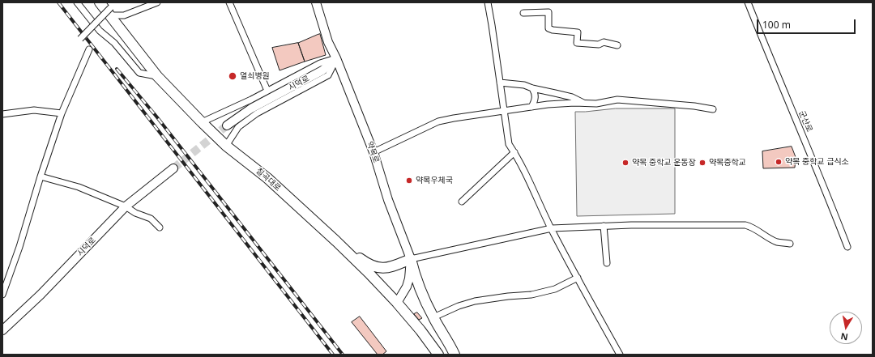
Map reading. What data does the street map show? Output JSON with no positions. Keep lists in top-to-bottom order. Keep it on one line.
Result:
{"streets":{"main road":["칠곡대로"],"street":["시덕로","군산로","약목로"]},"crossings":[["시덕로","약목로"],["약목로","칠곡대로"]],"places":["열쇠병원","약목 중학교 급식소","약목 중학교 운동장","약목중학교","약목우체국"],"scale_bar":"100 m","north":"bottom"}
